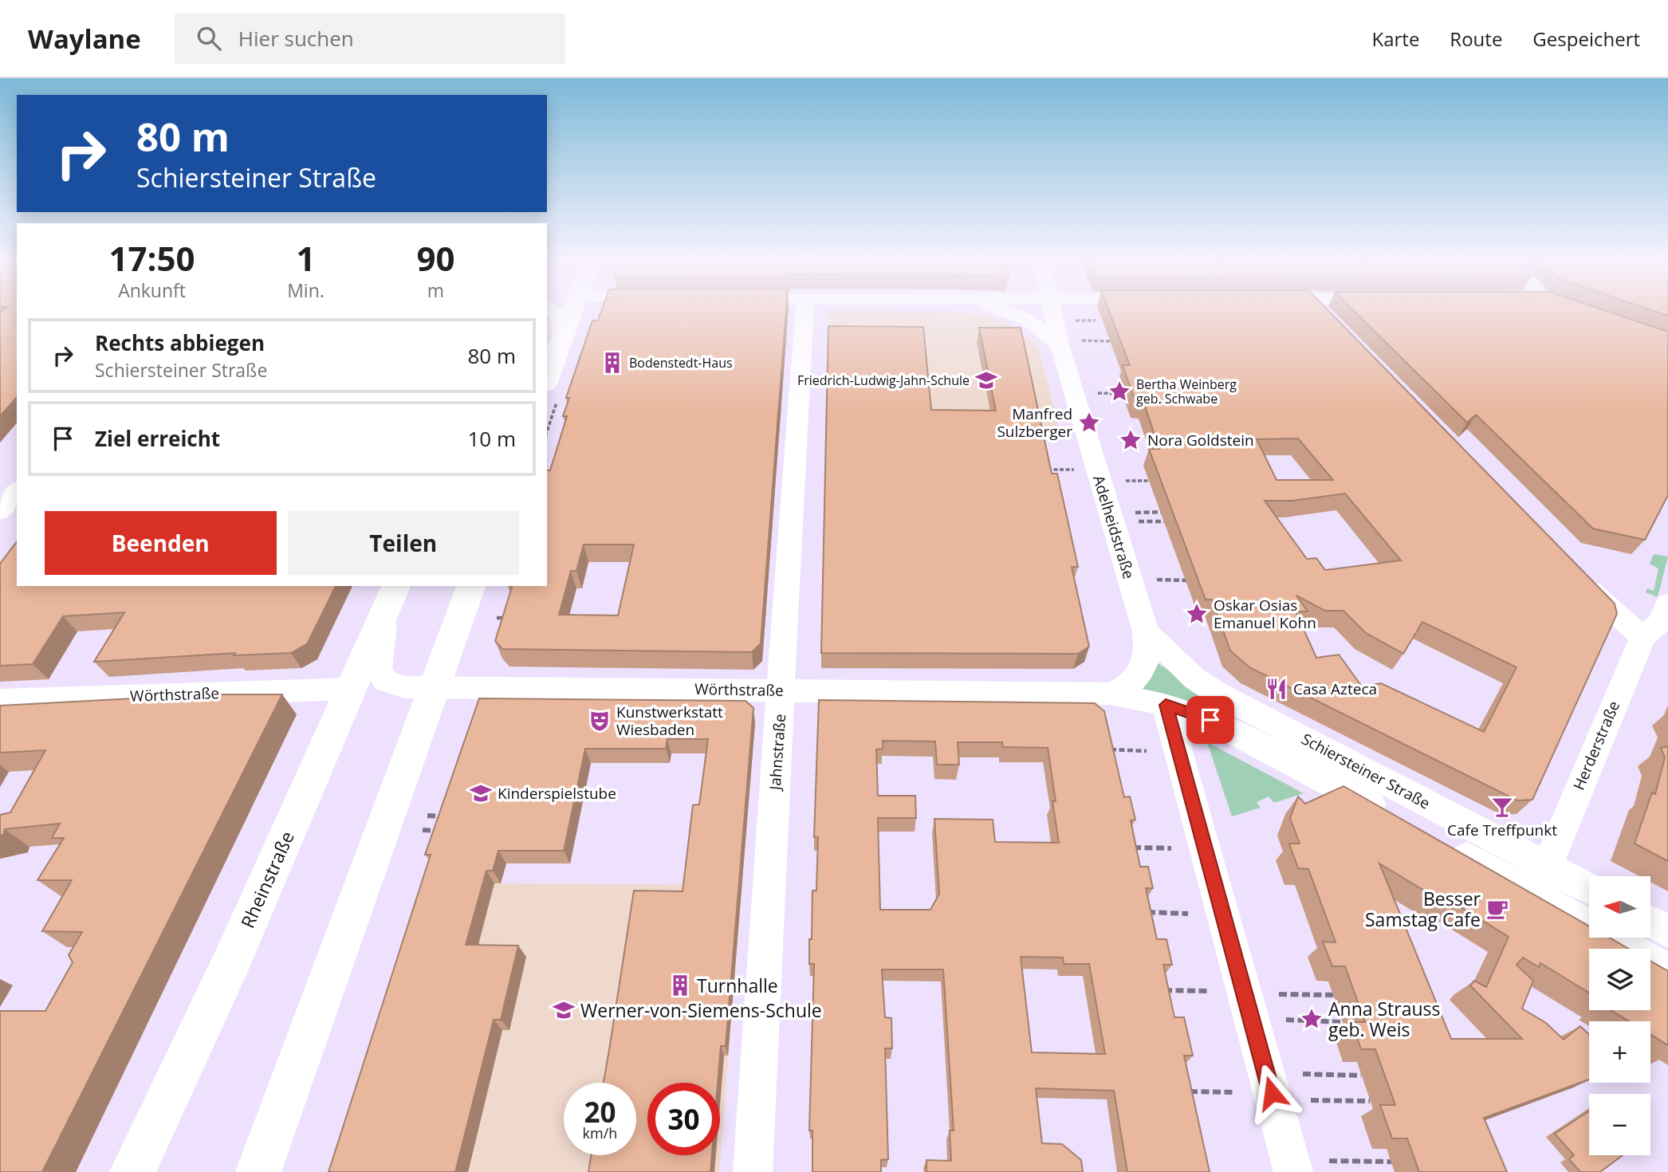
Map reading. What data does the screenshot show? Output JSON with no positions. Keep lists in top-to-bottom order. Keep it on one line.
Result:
{"streets":{"main road":["Rheinstraße"],"street":["Adelheidstraße","Wörthstraße","Herderstraße","Jahnstraße","Schiersteiner Straße"]},"crossings":[["Adelheidstraße","Wörthstraße"],["Adelheidstraße","Schiersteiner Straße"],["Wörthstraße","Jahnstraße"],["Wörthstraße","Schiersteiner Straße"],["Wörthstraße","Rheinstraße"],["Herderstraße","Schiersteiner Straße"]],"places":{"building":["Bodenstedt-Haus","Turnhalle"],"school or university":["Friedrich-Ludwig-Jahn-Schule","Kinderspielstube","Werner-von-Siemens-Schule"],"place":["Bertha Weinberg geb. Schwabe","Manfred Sulzberger","Nora Goldstein","Oskar Osias Emanuel Kohn","Anna Strauss geb. Weis"],"restaurant":["Casa Azteca"],"theatre":["Kunstwerkstatt Wiesbaden"],"bar":["Cafe Treffpunkt"],"cafe":["Besser Samstag Cafe"]},"north":"left","page":{"header":"Waylane","search":"Hier suchen","nav":["Karte","Route","Gespeichert"],"turn":["80 m","Schiersteiner Straße"],"eta":["17:50","Ankunft","1","Min.","90","m"],"list":[{"name":"Rechts abbiegen","note":"Schiersteiner Straße","value":"80 m"},{"name":"Ziel erreicht","value":"10 m"}],"buttons":["Beenden","Teilen"],"map_buttons":["+","−"],"speed":"20 km/h","limit":"30"}}
